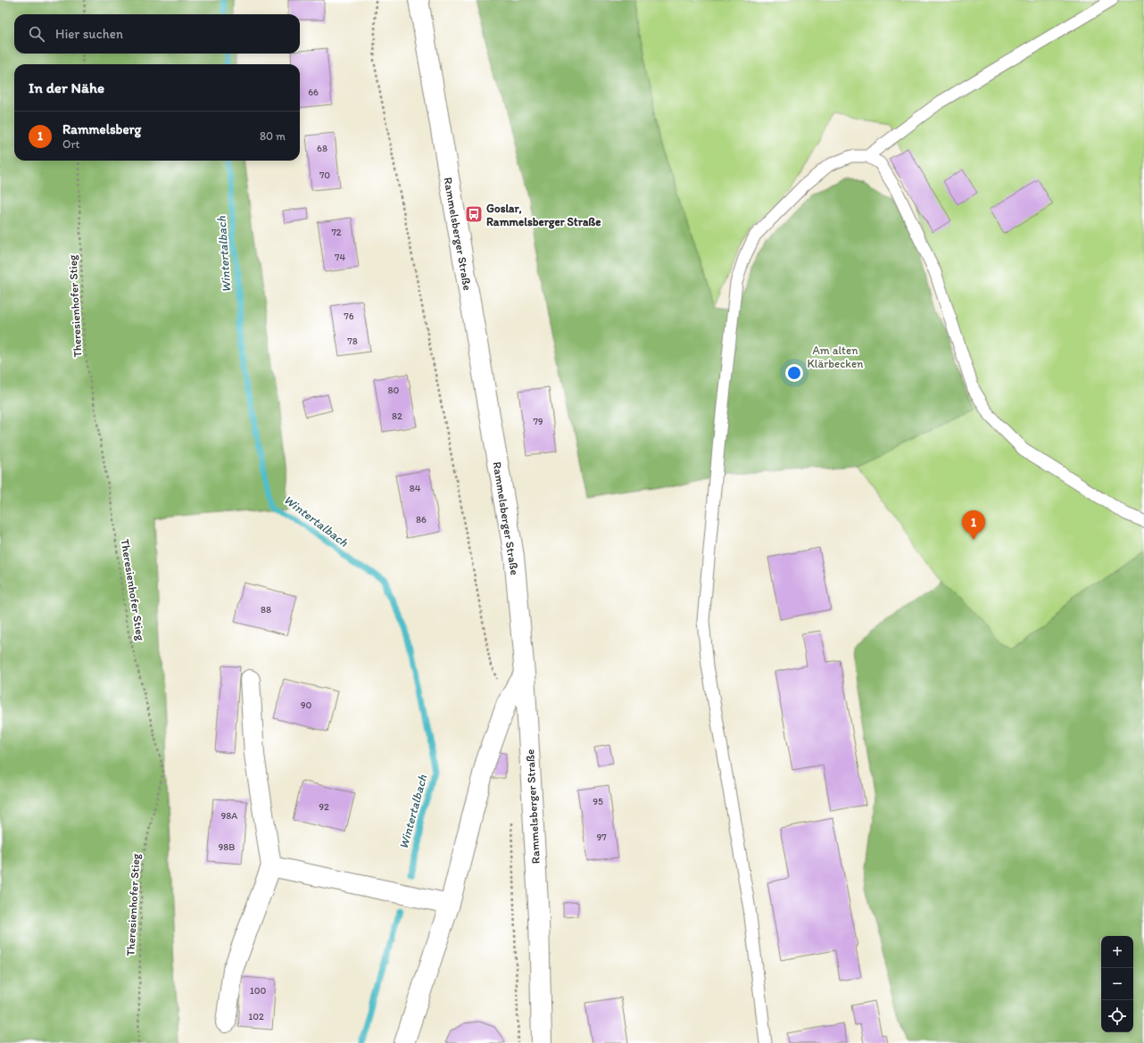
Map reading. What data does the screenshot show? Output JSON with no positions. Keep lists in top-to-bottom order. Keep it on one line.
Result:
{"streets":{"street":["Rammelsberger Straße"],"path":["Theresienhofer Stieg"]},"water":["Wintertalbach"],"parks":["Am alten Klärbecken"],"places":{"bus stop":["Goslar, Rammelsberger Straße"]},"house_numbers":["66","68","70","72","74","76","78","80","82","79","84","86","88","90","95","92","98A","97","98B","100","102"],"page":{"search":"Hier suchen","heading":"In der Nähe","list":[{"mark":"1","name":"Rammelsberg","note":"Ort","value":"80 m"}],"pins":"1","map_buttons":["+","−"]}}
